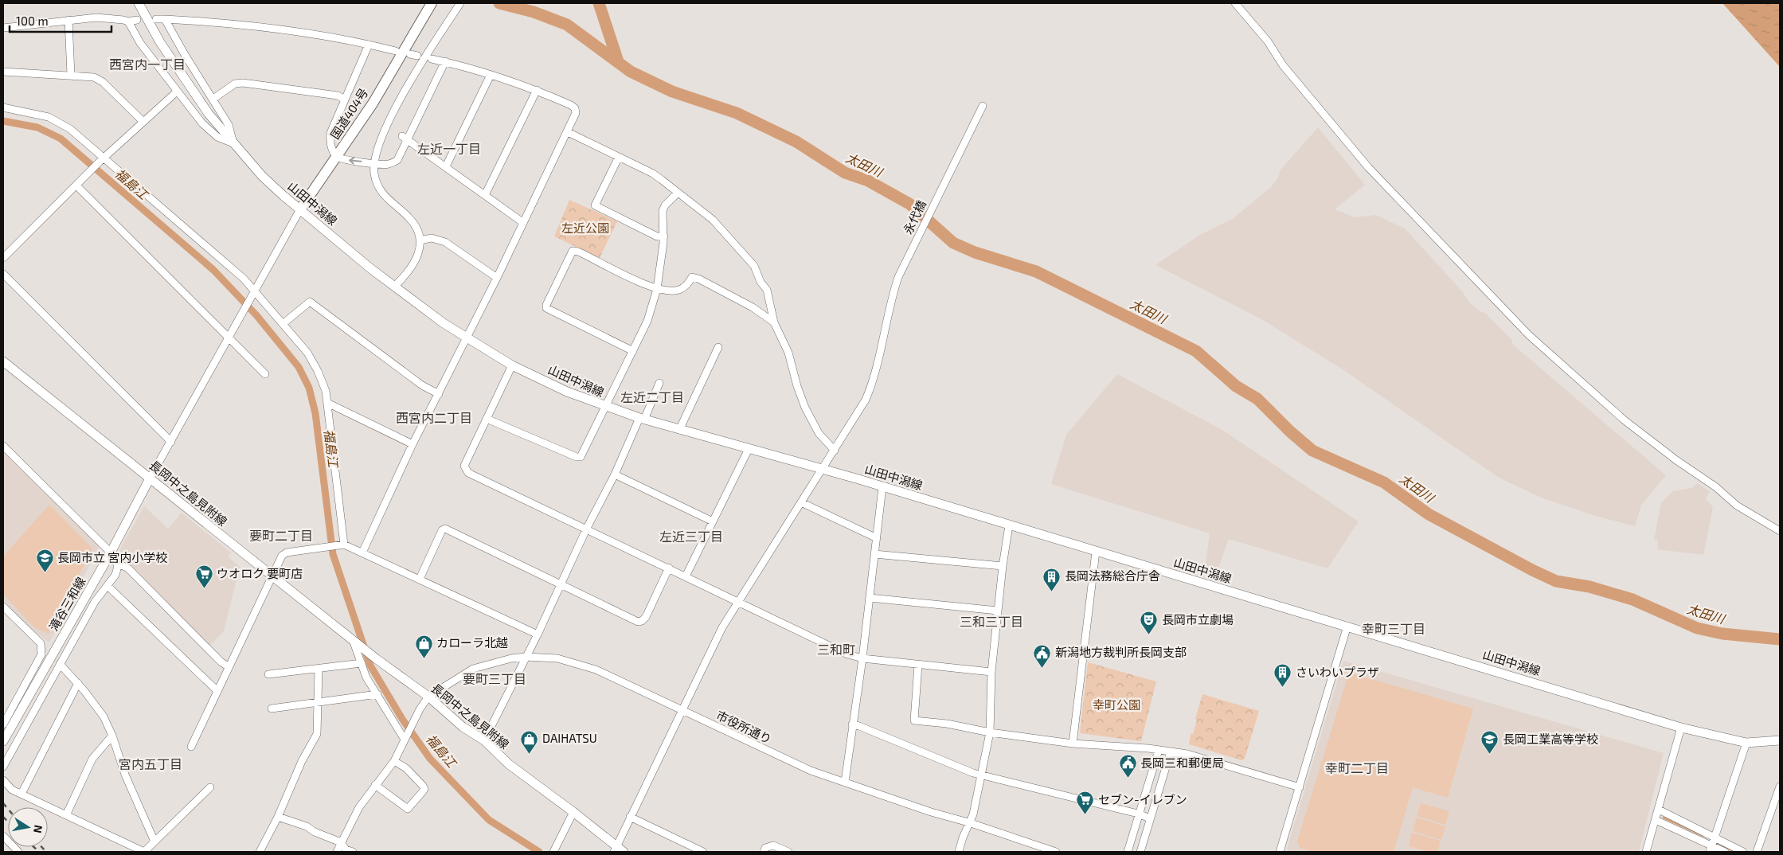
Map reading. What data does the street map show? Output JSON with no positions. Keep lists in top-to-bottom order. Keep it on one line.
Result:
{"streets":{"highway":["国道404号"],"main road":["山田中潟線","長岡中之島見附線","滝谷三和線"],"street":["永代橋","市役所通り"]},"crossings":[["国道404号","山田中潟線"],["山田中潟線","永代橋"],["永代橋","長岡中之島見附線"],["永代橋","市役所通り"],["長岡中之島見附線","滝谷三和線"],["長岡中之島見附線","市役所通り"]],"districts":["西宮内一丁目","左近一丁目","左近二丁目","西宮内二丁目","要町二丁目","左近三丁目","三和三丁目","幸町三丁目","三和町","要町三丁目","宮内五丁目","幸町二丁目"],"water":["太田川","福島江"],"parks":["左近公園","幸町公園"],"places":{"school or university":["長岡市立 宮内小学校","長岡工業高等学校"],"supermarket":["ウオロク 要町店","セブン-イレブン"],"building":["長岡法務総合庁舎","さいわいプラザ"],"theatre":["長岡市立劇場"],"shop":["カローラ北越","DAIHATSU"],"public building":["新潟地方裁判所長岡支部","長岡三和郵便局"]},"scale_bar":"100 m","north":"right"}
